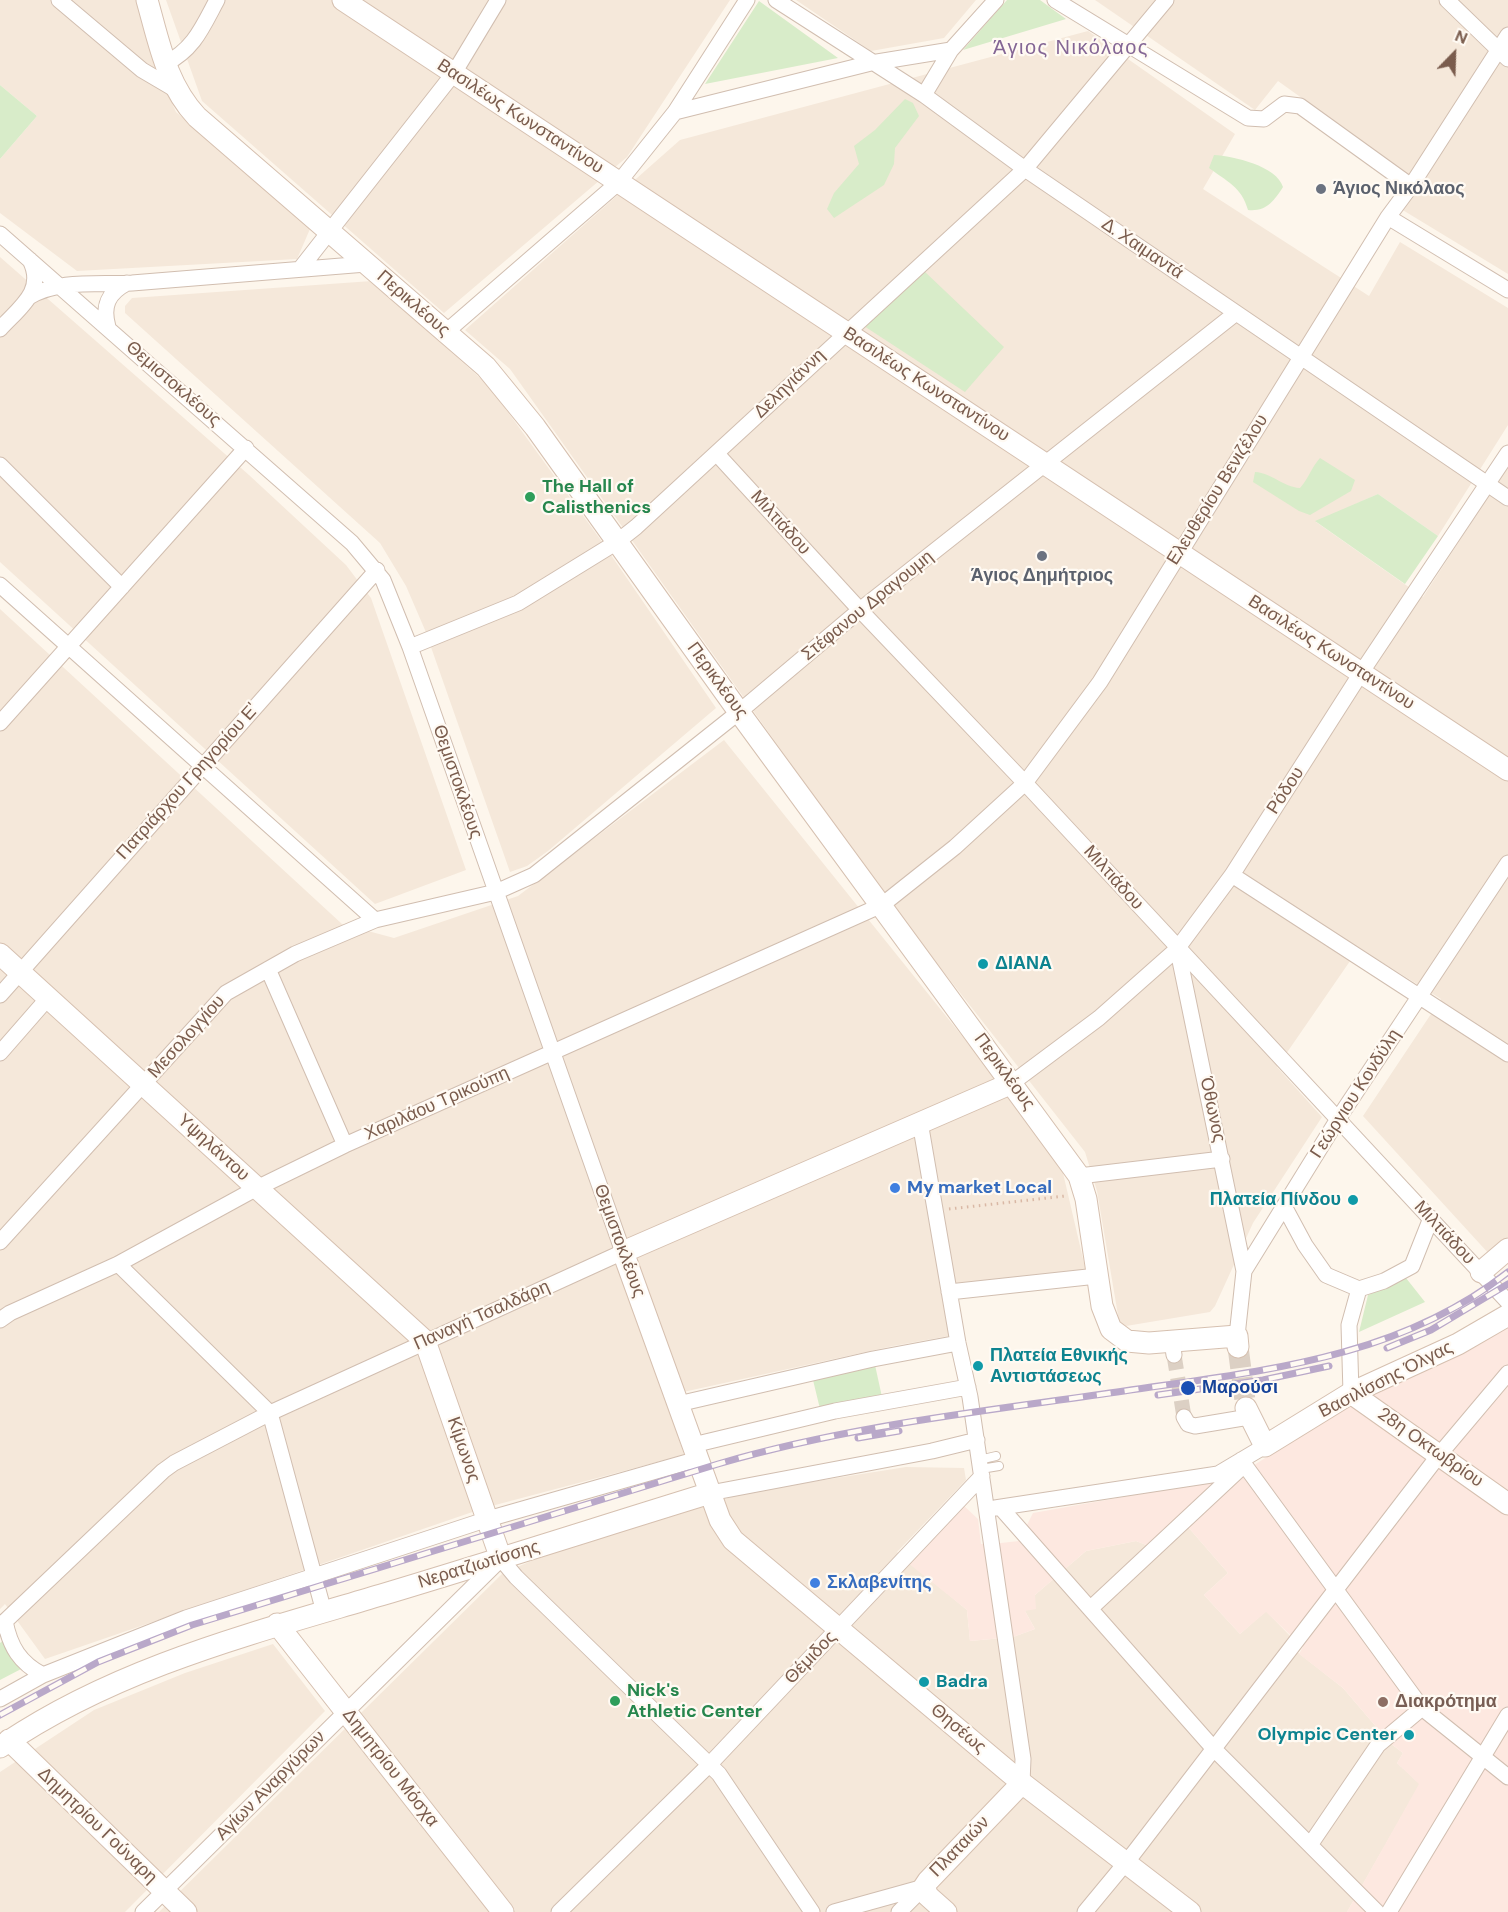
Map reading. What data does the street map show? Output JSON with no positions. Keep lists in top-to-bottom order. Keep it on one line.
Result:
{"streets":{"street":["Βασιλέως Κωνσταντίνου","Δ. Χαιμαντά","Περικλέους","Θεμιστοκλέους","Δεληγιάννη","Ελευθερίου Βενιζέλου","Μιλτιάδου","Στέφανου Δραγουμη","Πατριάρχου Γρηγορίου Ε'","Ρόδου","Μεσολογγίου","Γεώργιου Κονδύλη","Χαριλάου Τρικούπη","Όθωνος","Υψηλάντου","Παναγή Τσαλδάρη","Βασιλίσσης Όλγας","28η Οκτωβρίου","Κίμωνος","Νερατζιωτίσσης","Θέμιδος","Θησέως","Δημητρίου Μόσχα","Αγίων Αναργύρων","Δημητρίου Γούναρη","Πλαταιών"]},"crossings":[["Βασιλέως Κωνσταντίνου","Δεληγιάννη"],["Βασιλέως Κωνσταντίνου","Ελευθερίου Βενιζέλου"],["Βασιλέως Κωνσταντίνου","Στέφανου Δραγουμη"],["Βασιλέως Κωνσταντίνου","Ρόδου"],["Δ. Χαιμαντά","Δεληγιάννη"],["Δ. Χαιμαντά","Ελευθερίου Βενιζέλου"],["Δ. Χαιμαντά","Στέφανου Δραγουμη"],["Δ. Χαιμαντά","Ρόδου"],["Περικλέους","Δεληγιάννη"],["Περικλέους","Ελευθερίου Βενιζέλου"],["Περικλέους","Στέφανου Δραγουμη"],["Περικλέους","Ρόδου"],["Περικλέους","Γεώργιου Κονδύλη"],["Περικλέους","Χαριλάου Τρικούπη"],["Περικλέους","Παναγή Τσαλδάρη"],["Θεμιστοκλέους","Δεληγιάννη"],["Θεμιστοκλέους","Στέφανου Δραγουμη"],["Θεμιστοκλέους","Πατριάρχου Γρηγορίου Ε'"],["Θεμιστοκλέους","Μεσολογγίου"],["Θεμιστοκλέους","Χαριλάου Τρικούπη"],["Θεμιστοκλέους","Παναγή Τσαλδάρη"],["Θεμιστοκλέους","Θησέως"],["Δεληγιάννη","Μιλτιάδου"],["Ελευθερίου Βενιζέλου","Μιλτιάδου"],["Ελευθερίου Βενιζέλου","Χαριλάου Τρικούπη"],["Μιλτιάδου","Στέφανου Δραγουμη"],["Μιλτιάδου","Ρόδου"],["Μιλτιάδου","Γεώργιου Κονδύλη"],["Μιλτιάδου","Όθωνος"],["Στέφανου Δραγουμη","Μεσολογγίου"],["Πατριάρχου Γρηγορίου Ε'","Υψηλάντου"],["Ρόδου","Όθωνος"],["Ρόδου","Παναγή Τσαλδάρη"],["Μεσολογγίου","Υψηλάντου"],["Γεώργιου Κονδύλη","Όθωνος"],["Χαριλάου Τρικούπη","Υψηλάντου"],["Υψηλάντου","Παναγή Τσαλδάρη"],["Υψηλάντου","Κίμωνος"],["Παναγή Τσαλδάρη","Κίμωνος"],["Βασιλίσσης Όλγας","28η Οκτωβρίου"],["Κίμωνος","Νερατζιωτίσσης"],["Κίμωνος","Αγίων Αναργύρων"],["Νερατζιωτίσσης","Θησέως"],["Νερατζιωτίσσης","Δημητρίου Μόσχα"],["Νερατζιωτίσσης","Αγίων Αναργύρων"],["Νερατζιωτίσσης","Δημητρίου Γούναρη"],["Θέμιδος","Θησέως"],["Θησέως","Πλαταιών"],["Δημητρίου Μόσχα","Αγίων Αναργύρων"],["Αγίων Αναργύρων","Δημητρίου Γούναρη"]],"districts":["Άγιος Νικόλαος"],"places":["Άγιος Νικόλαος","The Hall of Calisthenics","Άγιος Δημήτριος","ΔΙΑΝΑ","My market Local","Πλατεία Πίνδου","Πλατεία Εθνικής Αντιστάσεως","Μαρούσι","Σκλαβενίτης","Badra","Nick's Athletic Center","Διακρότημα","Olympic Center"],"north":"top right"}
